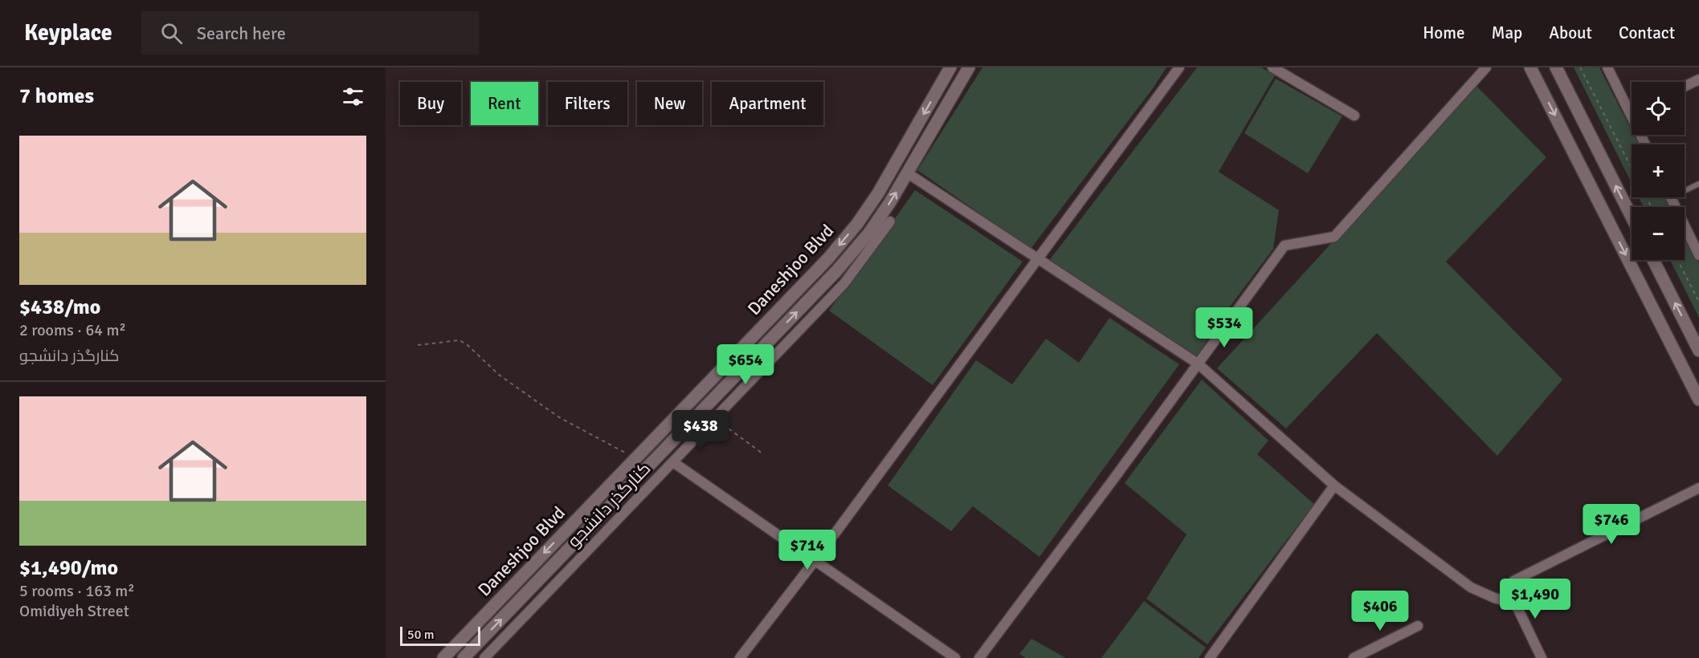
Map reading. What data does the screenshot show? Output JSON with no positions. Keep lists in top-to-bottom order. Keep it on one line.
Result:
{"streets":{"main road":["Daneshjoo Blvd"],"street":["کنارگذر دانشجو"]},"scale_bar":"50 m","page":{"header":"Keyplace","search":"Search here","nav":["Home","Map","About","Contact"],"heading":"7 homes","map_buttons":["+","−"],"chip":["Buy","Rent","Filters","New","Apartment"],"list":[{"name":"$438/mo","note":"2 rooms · 64 m² · کنارگذر دانشجو"},{"name":"$1,490/mo","note":"5 rooms · 163 m² · Omidiyeh Street"}],"price":["$534","$654","$438","$746","$714","$1,490","$406"],"scale":"50 m"}}
